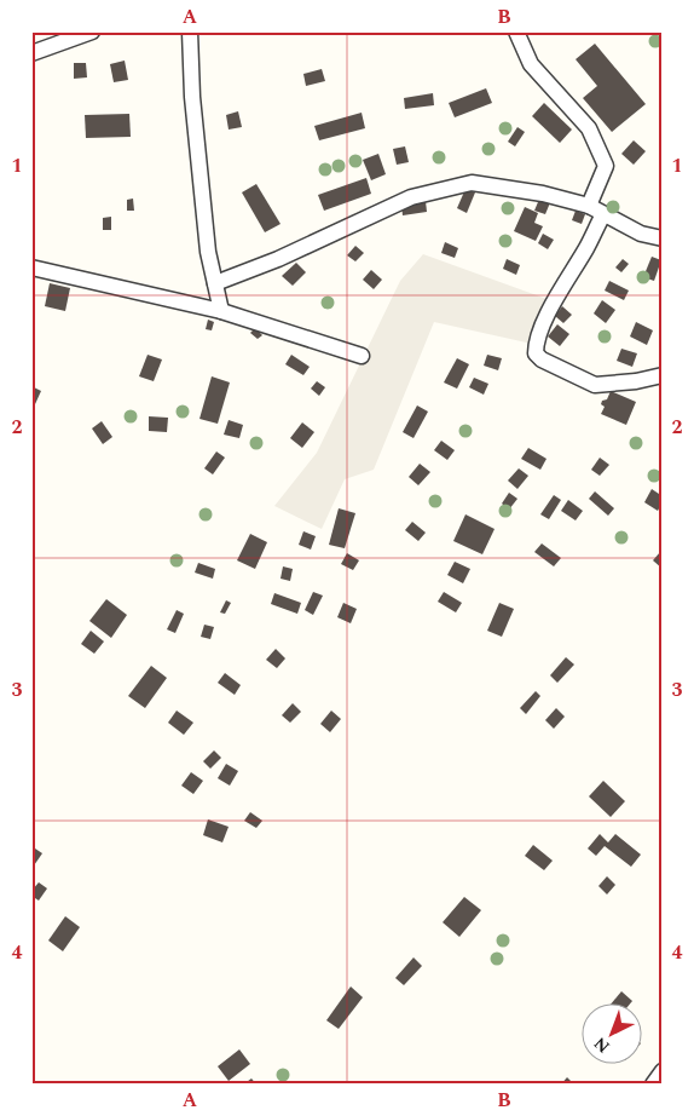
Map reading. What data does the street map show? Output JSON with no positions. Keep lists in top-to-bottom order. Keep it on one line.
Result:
{"north":"bottom left","grid":{"columns":["A","B"],"rows":["1","2","3","4"]}}
